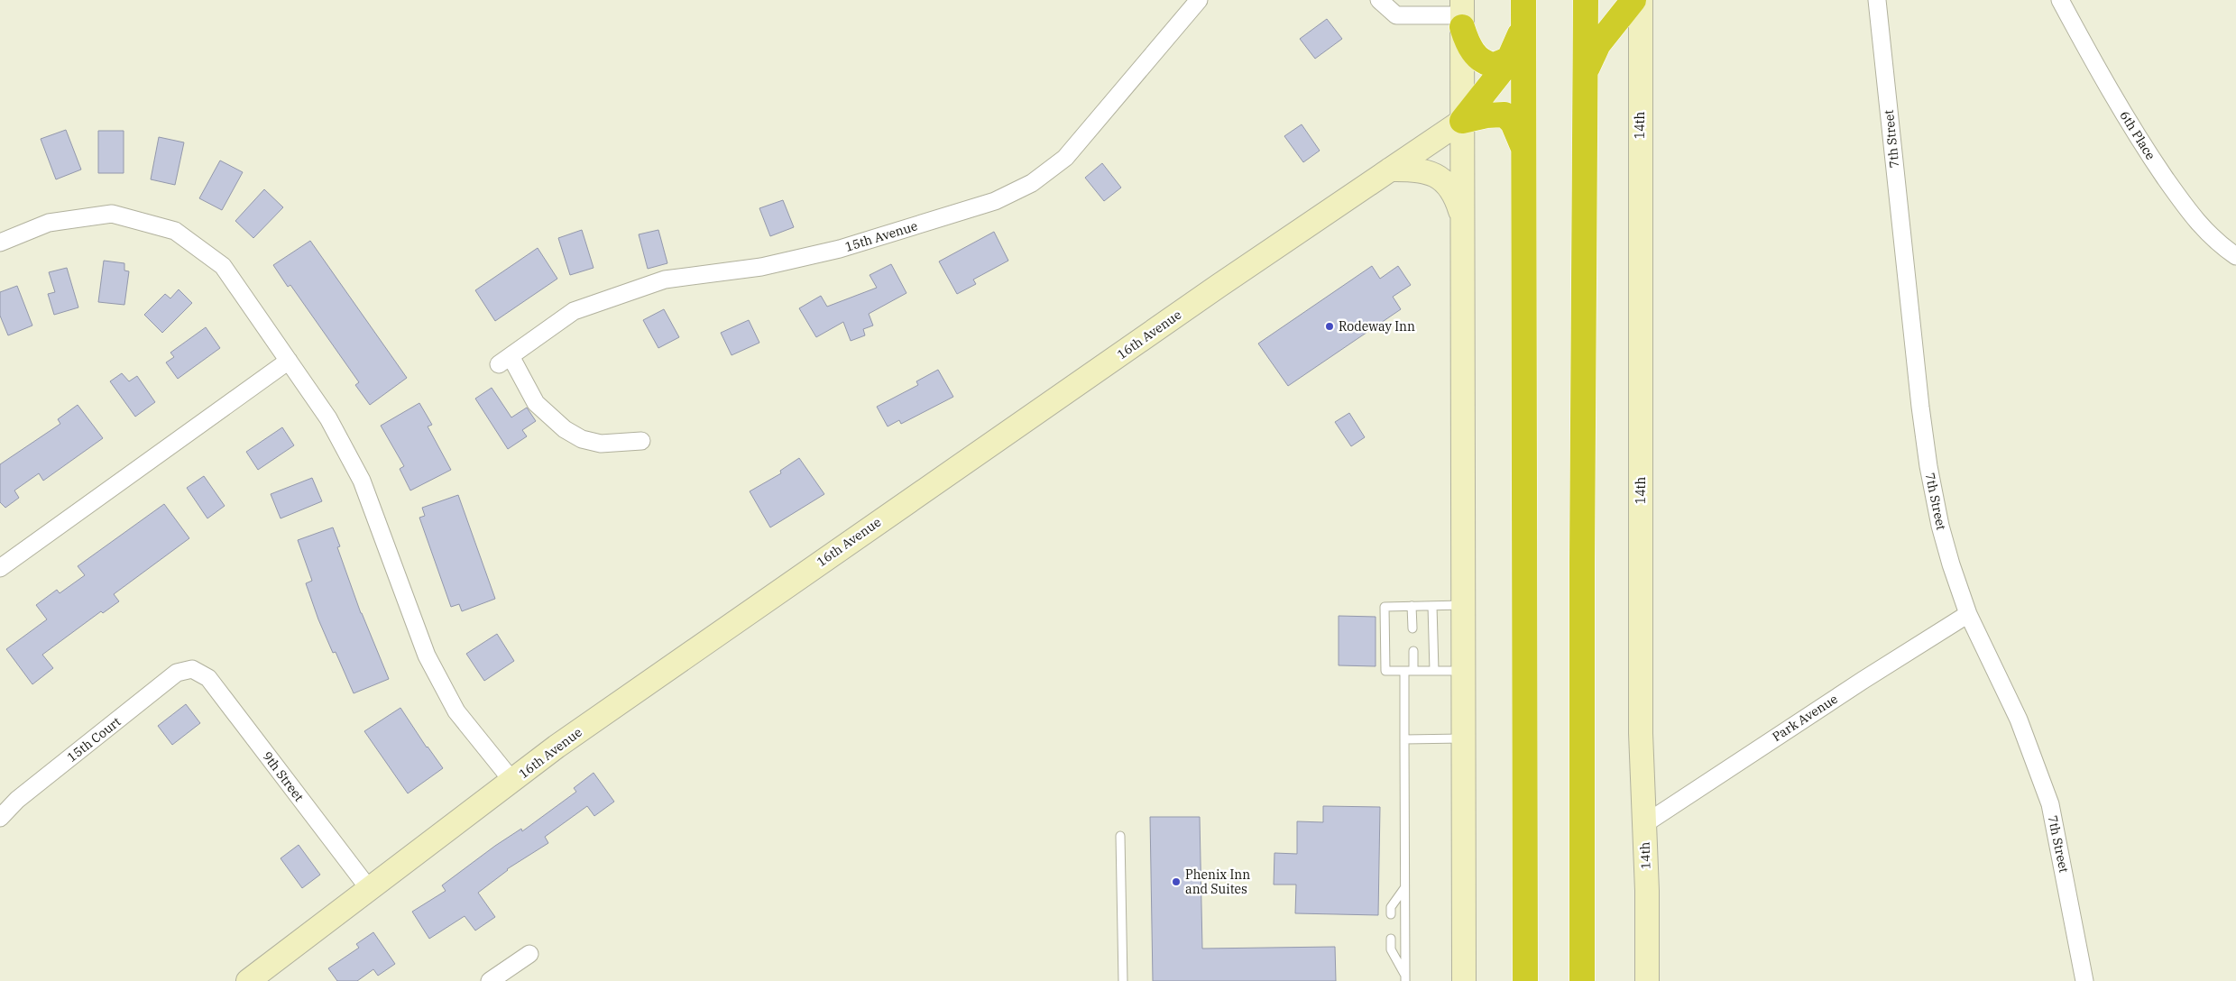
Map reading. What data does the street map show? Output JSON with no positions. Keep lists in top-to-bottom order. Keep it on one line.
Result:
{"streets":{"street":["14th","6th Place","7th Street","15th Avenue","16th Avenue","Park Avenue","15th Court","9th Street"]},"crossings":[["14th","Park Avenue"],["7th Street","Park Avenue"],["16th Avenue","9th Street"],["15th Court","9th Street"]],"places":["Rodeway Inn","Phenix Inn and Suites"]}
